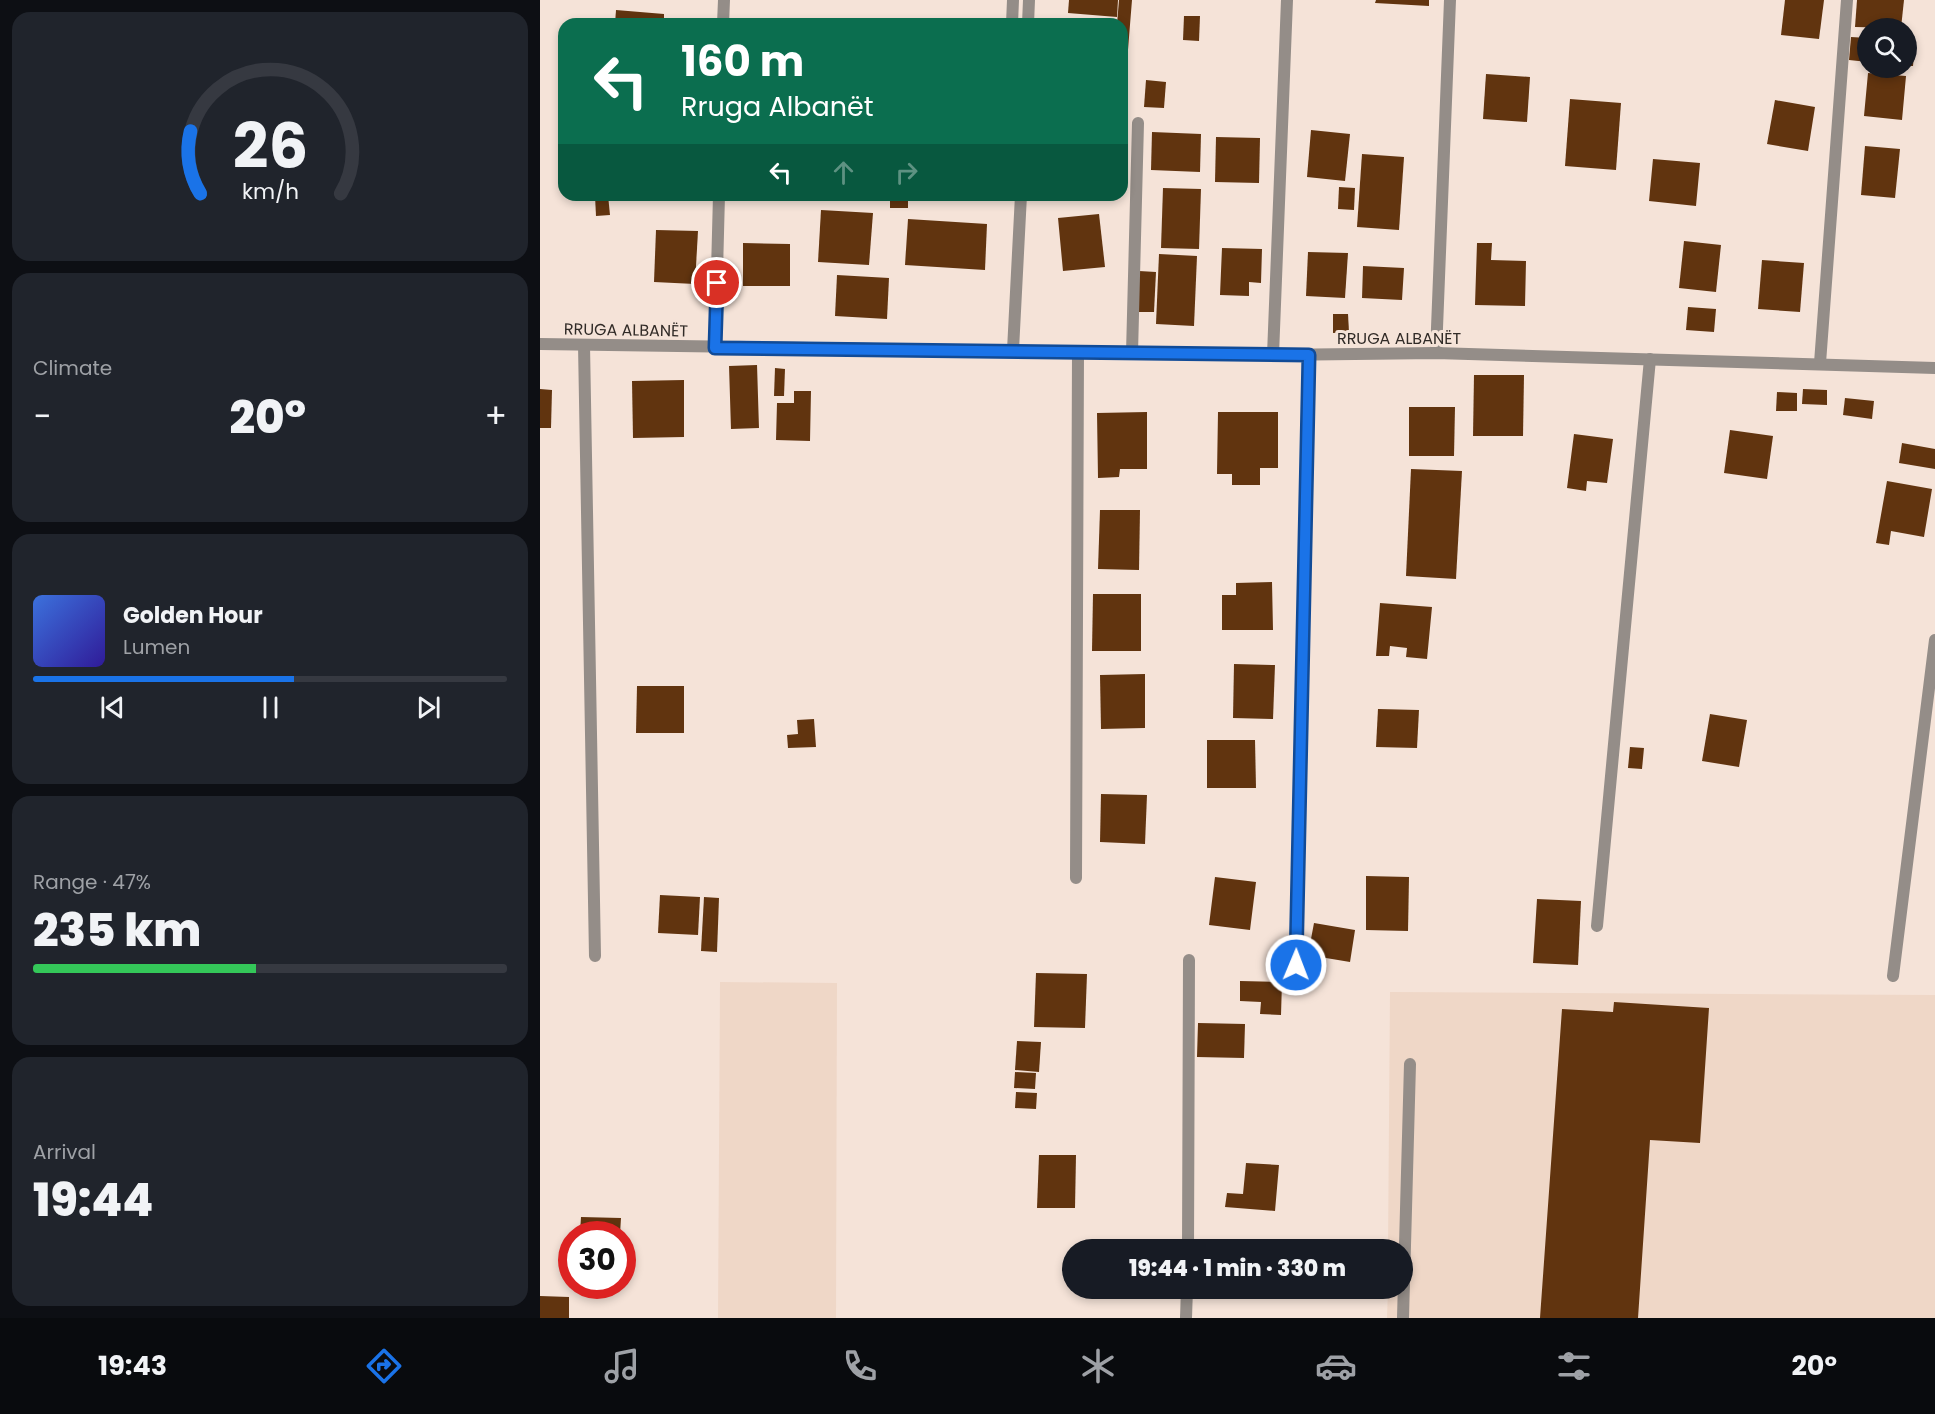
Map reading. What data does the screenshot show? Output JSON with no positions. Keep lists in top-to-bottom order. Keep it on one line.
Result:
{"streets":{"street":["RRUGA ALBANËT"]},"page":{"turn":["160 m","Rruga Albanët"],"tile":["Climate",["Range · 47%","235 km"],["Arrival","19:44"]],"heat":["−","20°","+"],"song":["Golden Hour","Lumen"],"limit":"30","trip":"19:44 · 1 min · 330 m","tabs":["19:43","20°"],"gauge":["26","km/h"]}}
